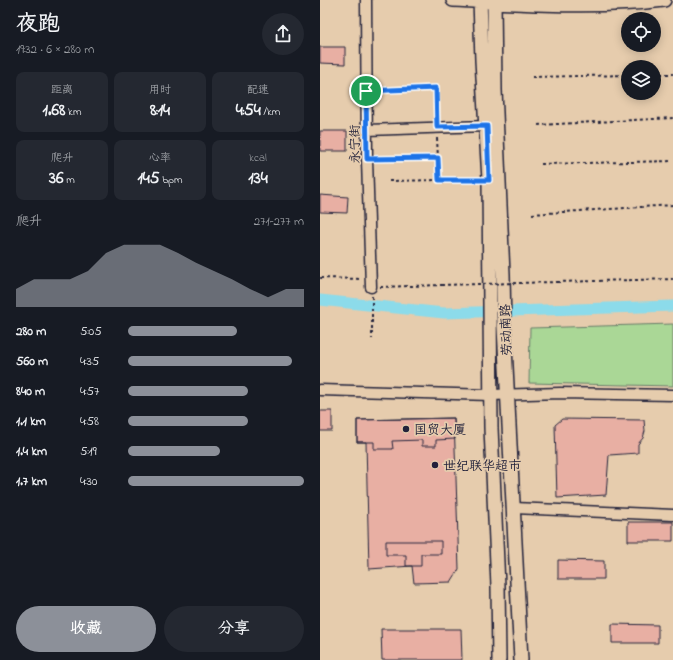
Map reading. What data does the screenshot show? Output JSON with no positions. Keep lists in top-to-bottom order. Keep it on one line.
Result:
{"streets":{"main road":["劳动南路"],"street":["永宁街"]},"places":["国贸大厦","世纪联华超市"],"page":{"heading":["夜跑","19:32 · 6 × 280 m"],"stats":[["距离","1.68 km"],["用时","8:14"],["配速","4:54 /km"],["爬升","36 m"],["心率","145 bpm"],["kcal","134"]],"chart":["爬升","271–277 m"],"list":[{"name":"280 m","note":"5:05"},{"name":"560 m","note":"4:35"},{"name":"840 m","note":"4:57"},{"name":"1.1 km","note":"4:58"},{"name":"1.4 km","note":"5:19"},{"name":"1.7 km","note":"4:30"}],"buttons":["收藏","分享"]}}
